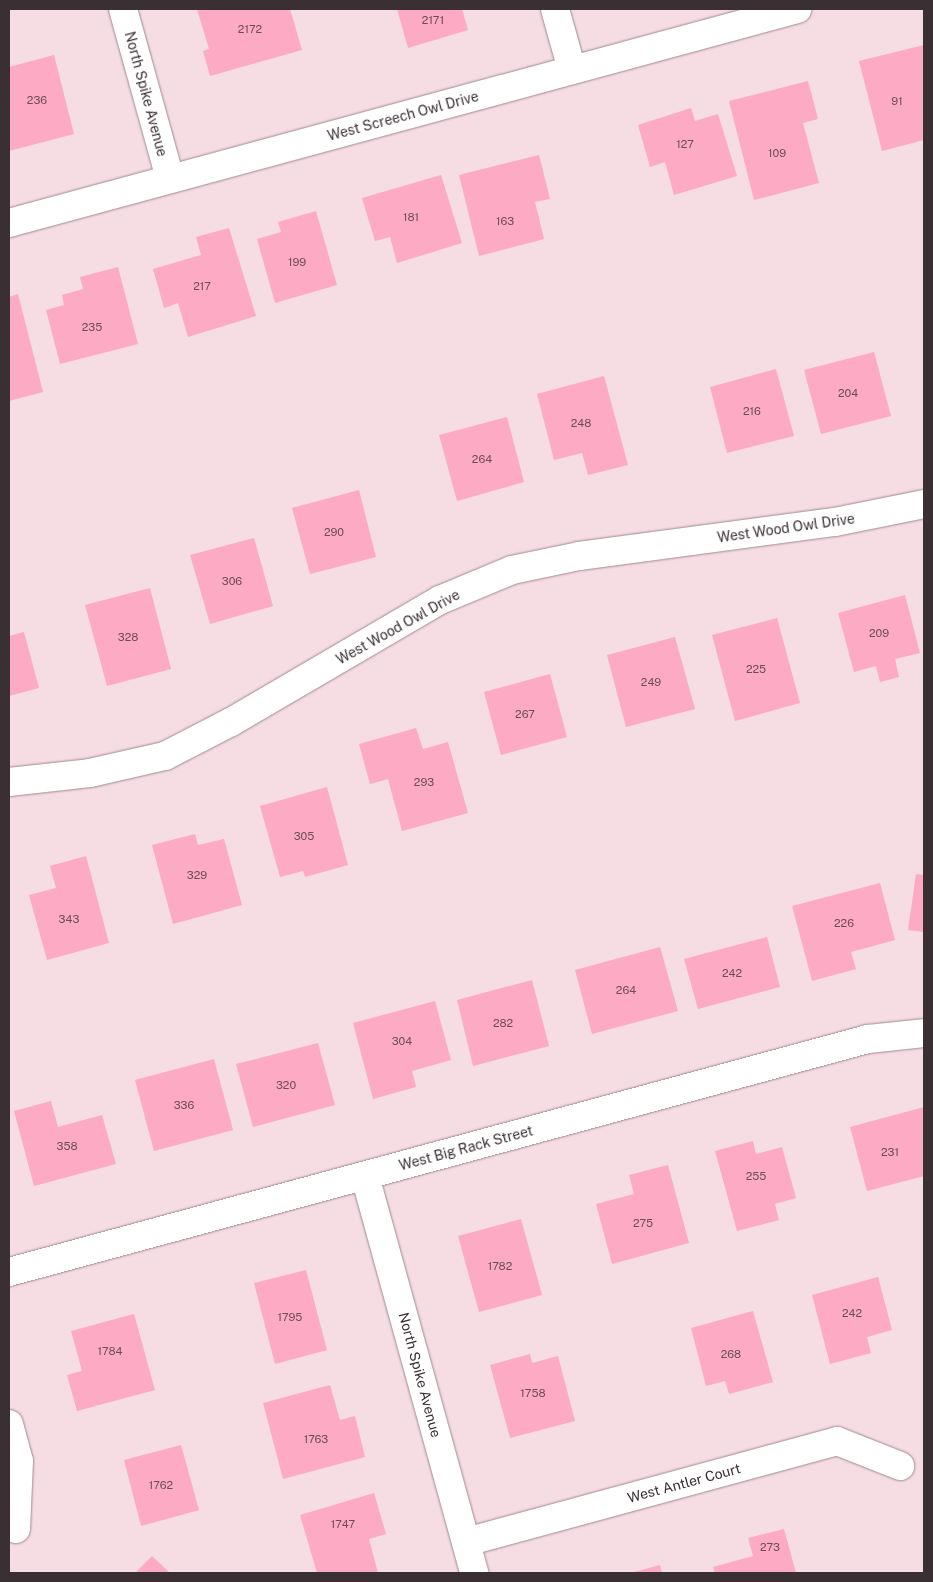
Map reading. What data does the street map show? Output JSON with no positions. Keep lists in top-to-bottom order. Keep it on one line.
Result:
{"streets":{"street":["North Spike Avenue","West Screech Owl Drive","West Wood Owl Drive","West Big Rack Street","West Antler Court"]},"crossings":[["North Spike Avenue","West Screech Owl Drive"],["North Spike Avenue","West Big Rack Street"],["North Spike Avenue","West Antler Court"]],"house_numbers":["2171","2172","236","91","127","109","181","163","199","217","235","204","216","248","264","290","306","209","328","225","249","267","293","305","329","343","226","242","264","282","304","320","336","358","231","255","275","1782","242","1795","1784","268","1758","1763","1762","1747","273"]}
